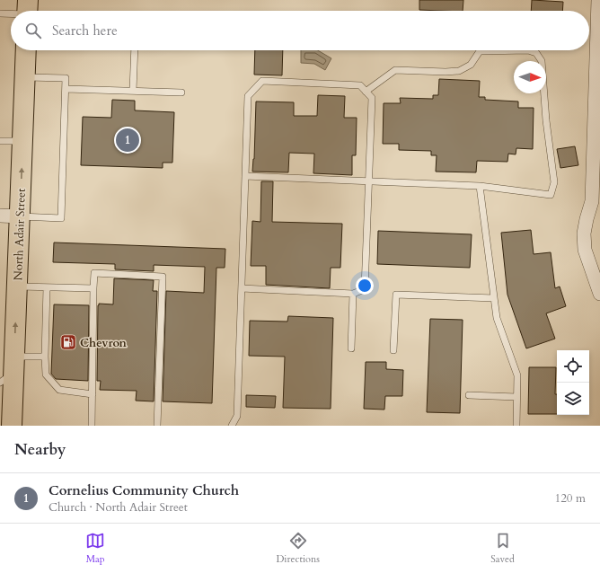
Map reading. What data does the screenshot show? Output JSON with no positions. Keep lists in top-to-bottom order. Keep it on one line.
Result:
{"streets":{"highway":["North Adair Street"]},"one_way":["North Adair Street"],"places":{"fuel station":["Chevron"]},"north":"right","page":{"search":"Search here","pins":"1","heading":"Nearby","list":[{"mark":"1","name":"Cornelius Community Church","note":"Church · North Adair Street","value":"120 m"}],"nav":["Map","Directions","Saved"]}}
